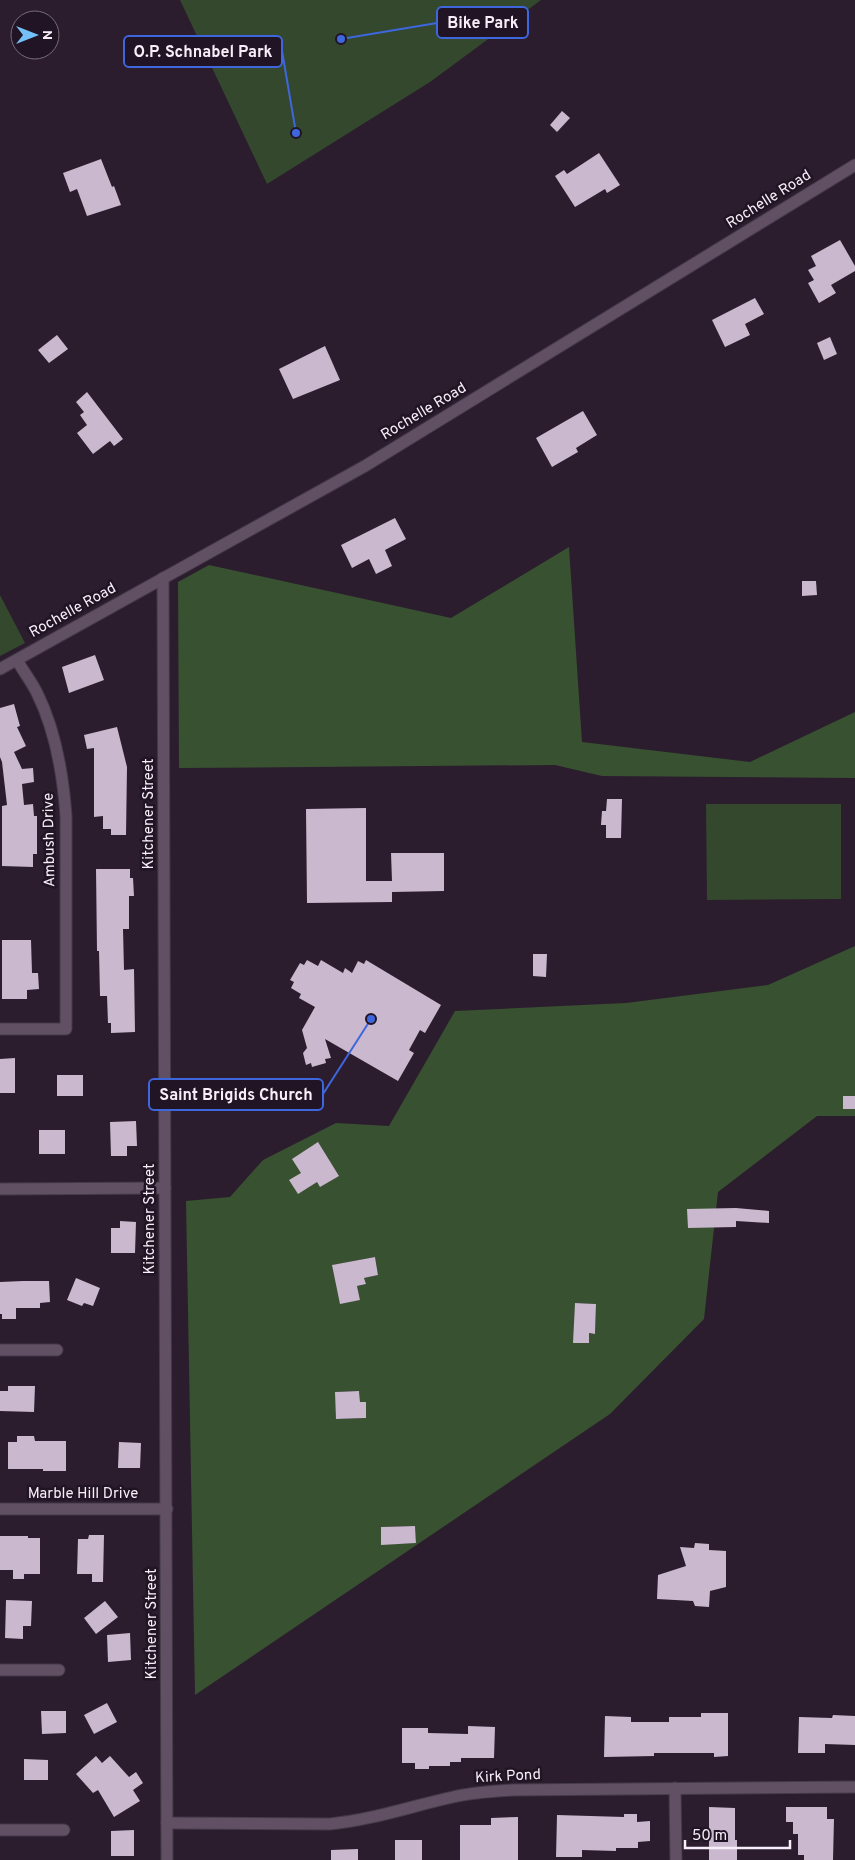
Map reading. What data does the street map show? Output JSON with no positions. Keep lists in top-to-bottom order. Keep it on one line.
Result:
{"streets":{"street":["Rochelle Road","Kitchener Street","Ambush Drive","Marble Hill Drive","Kirk Pond"]},"crossings":[["Rochelle Road","Kitchener Street"],["Rochelle Road","Ambush Drive"],["Kitchener Street","Marble Hill Drive"],["Kitchener Street","Kirk Pond"]],"places":["Bike Park","O.P. Schnabel Park","Saint Brigids Church"],"scale_bar":"50 m","north":"right"}
